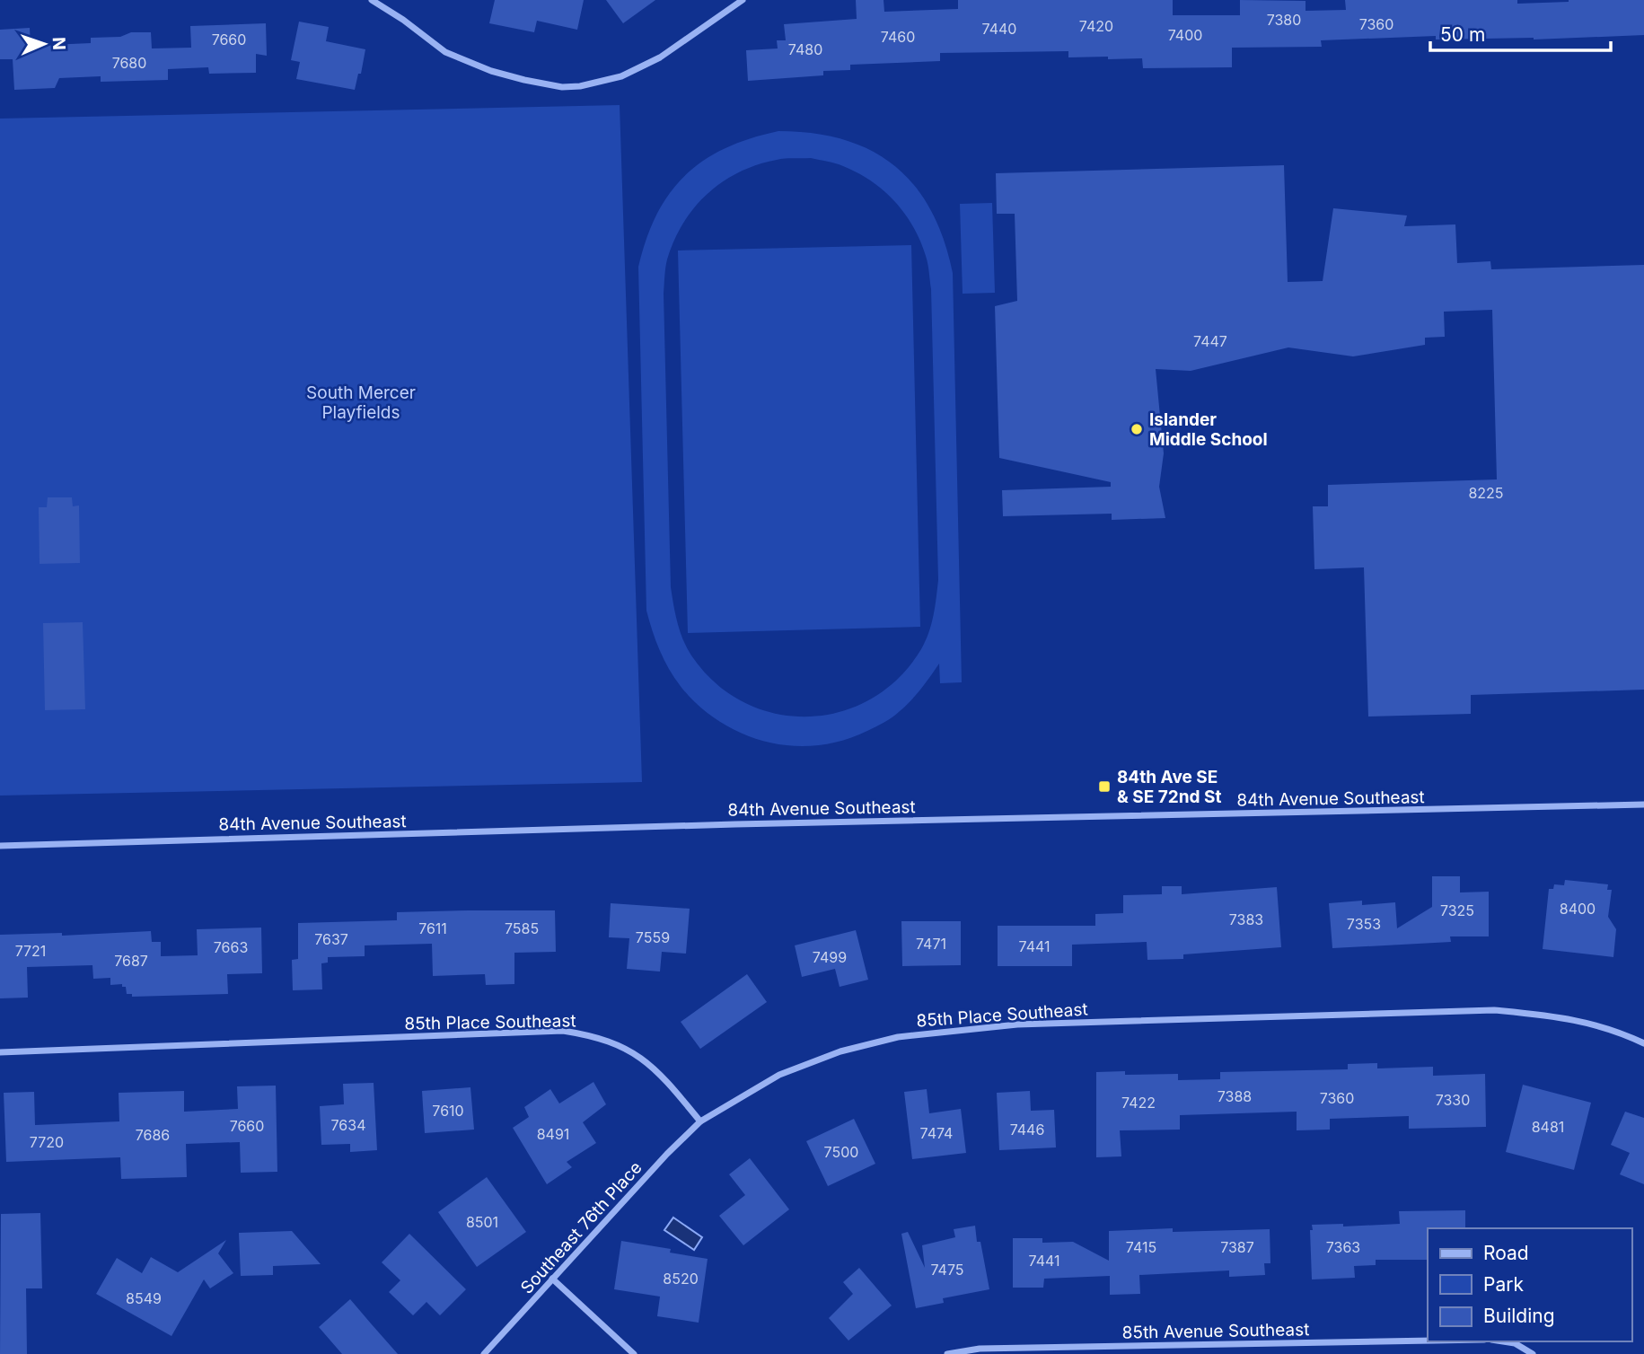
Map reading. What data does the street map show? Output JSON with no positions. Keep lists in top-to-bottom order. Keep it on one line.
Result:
{"streets":{"street":["84th Avenue Southeast","85th Place Southeast","Southeast 76th Place","85th Avenue Southeast"]},"crossings":[["85th Place Southeast","Southeast 76th Place"]],"parks":["South Mercer Playfields"],"places":{"other":["Islander Middle School"],"transit":["84th Ave SE & SE 72nd St"]},"house_numbers":["7380","7360","7420","7440","7400","7460","7660","7480","7680","7447","8225","8400","7325","7383","7353","7611","7585","7559","7637","7471","7441","7663","7721","7499","7687","7388","7360","7330","7422","7610","7634","7660","8481","7446","7474","8491","7686","7720","7500","8501","7415","7387","7363","7441","7475","8520","8549"],"legend":["Road","Park","Building"],"scale_bar":"50 m","north":"right"}
